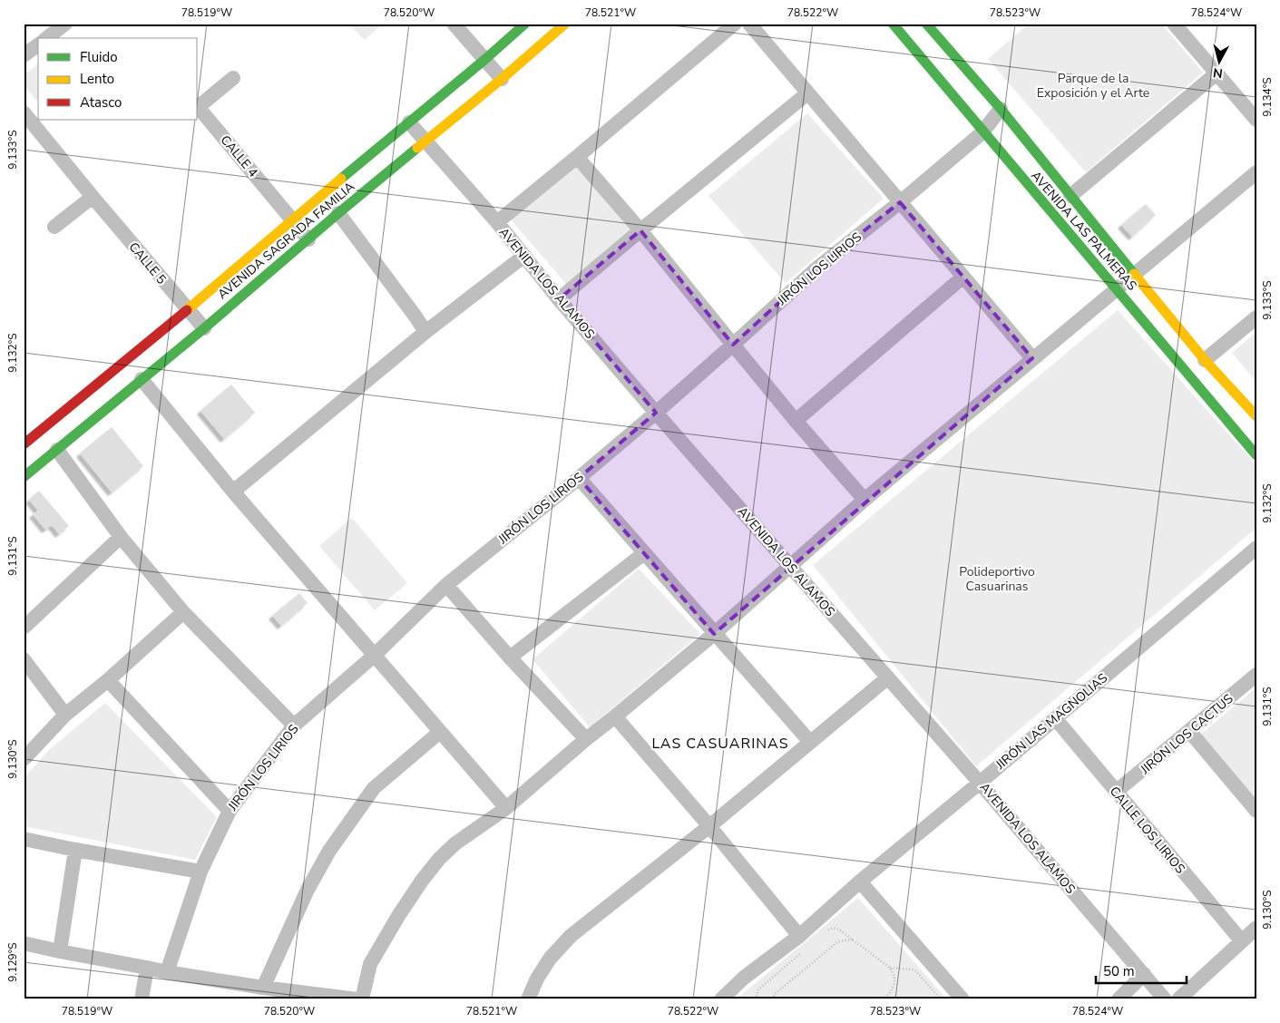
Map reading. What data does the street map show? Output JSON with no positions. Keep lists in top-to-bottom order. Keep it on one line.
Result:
{"streets":{"main road":["AVENIDA LAS PALMERAS","AVENIDA SAGRADA FAMILIA"],"street":["CALLE 4","CALLE 5","JIRÓN LOS LIRIOS","AVENIDA LOS ALAMOS","JIRÓN LAS MAGNOLIAS","JIRÓN LOS CACTUS","CALLE LOS LIRIOS"]},"crossings":[["CALLE 4","AVENIDA SAGRADA FAMILIA"],["AVENIDA LAS PALMERAS","JIRÓN LOS LIRIOS"],["AVENIDA SAGRADA FAMILIA","CALLE 5"],["AVENIDA SAGRADA FAMILIA","AVENIDA LOS ALAMOS"],["JIRÓN LOS LIRIOS","AVENIDA LOS ALAMOS"],["AVENIDA LOS ALAMOS","JIRÓN LAS MAGNOLIAS"],["JIRÓN LAS MAGNOLIAS","CALLE LOS LIRIOS"],["JIRÓN LOS CACTUS","CALLE LOS LIRIOS"]],"districts":["LAS CASUARINAS"],"parks":["Parque de la Exposición y el Arte","Polideportivo Casuarinas"],"legend":["Fluido","Lento","Atasco"],"scale_bar":"50 m","north":"bottom","coordinates":["78.519°W","78.520°W","78.521°W","78.522°W","78.523°W","78.524°W","9.134°S","9.133°S","9.132°S","9.131°S","9.130°S","9.129°S"]}
